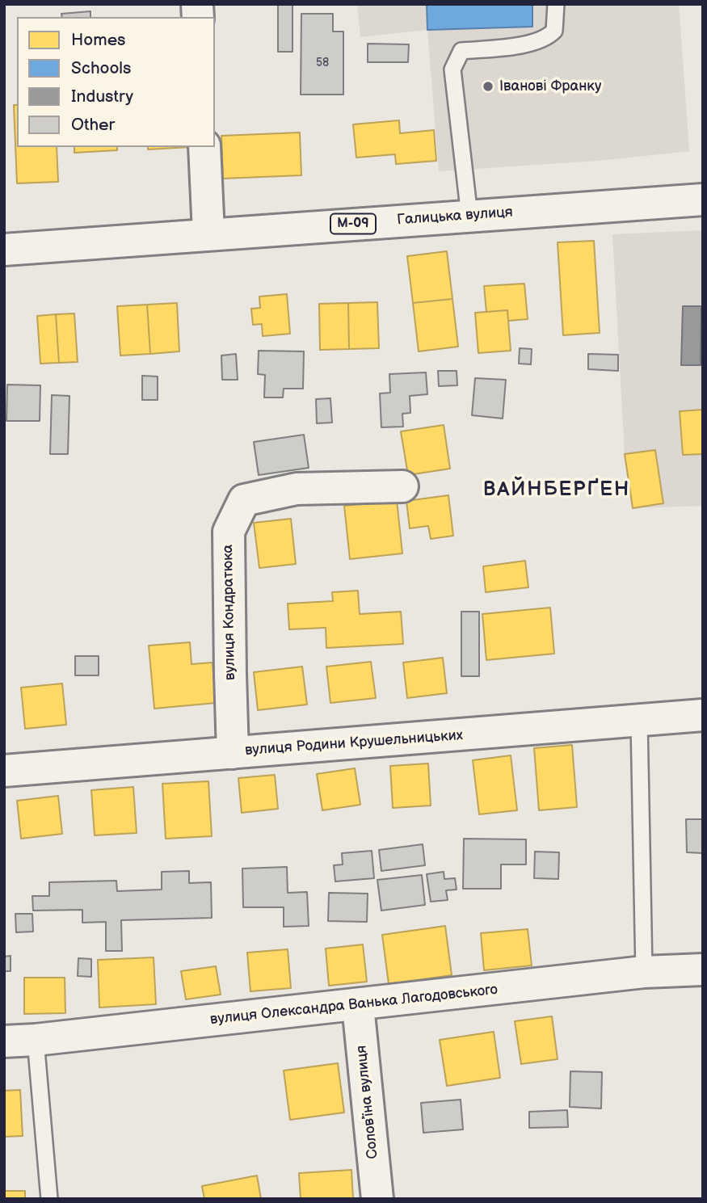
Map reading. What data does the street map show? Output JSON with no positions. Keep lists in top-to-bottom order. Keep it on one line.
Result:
{"streets":{"street":["Галицька вулиця","М-09","вулиця Кондратюка","вулиця Родини Крушельницьких","вулиця Олександра Ванька Лагодовського","Соловʼїна вулиця"]},"crossings":[["вулиця Кондратюка","вулиця Родини Крушельницьких"],["вулиця Олександра Ванька Лагодовського","Соловʼїна вулиця"]],"districts":["ВАЙНБЕРҐЕН"],"places":["Іванові Франку"],"house_numbers":["58"],"legend":["Homes","Schools","Industry","Other"]}
